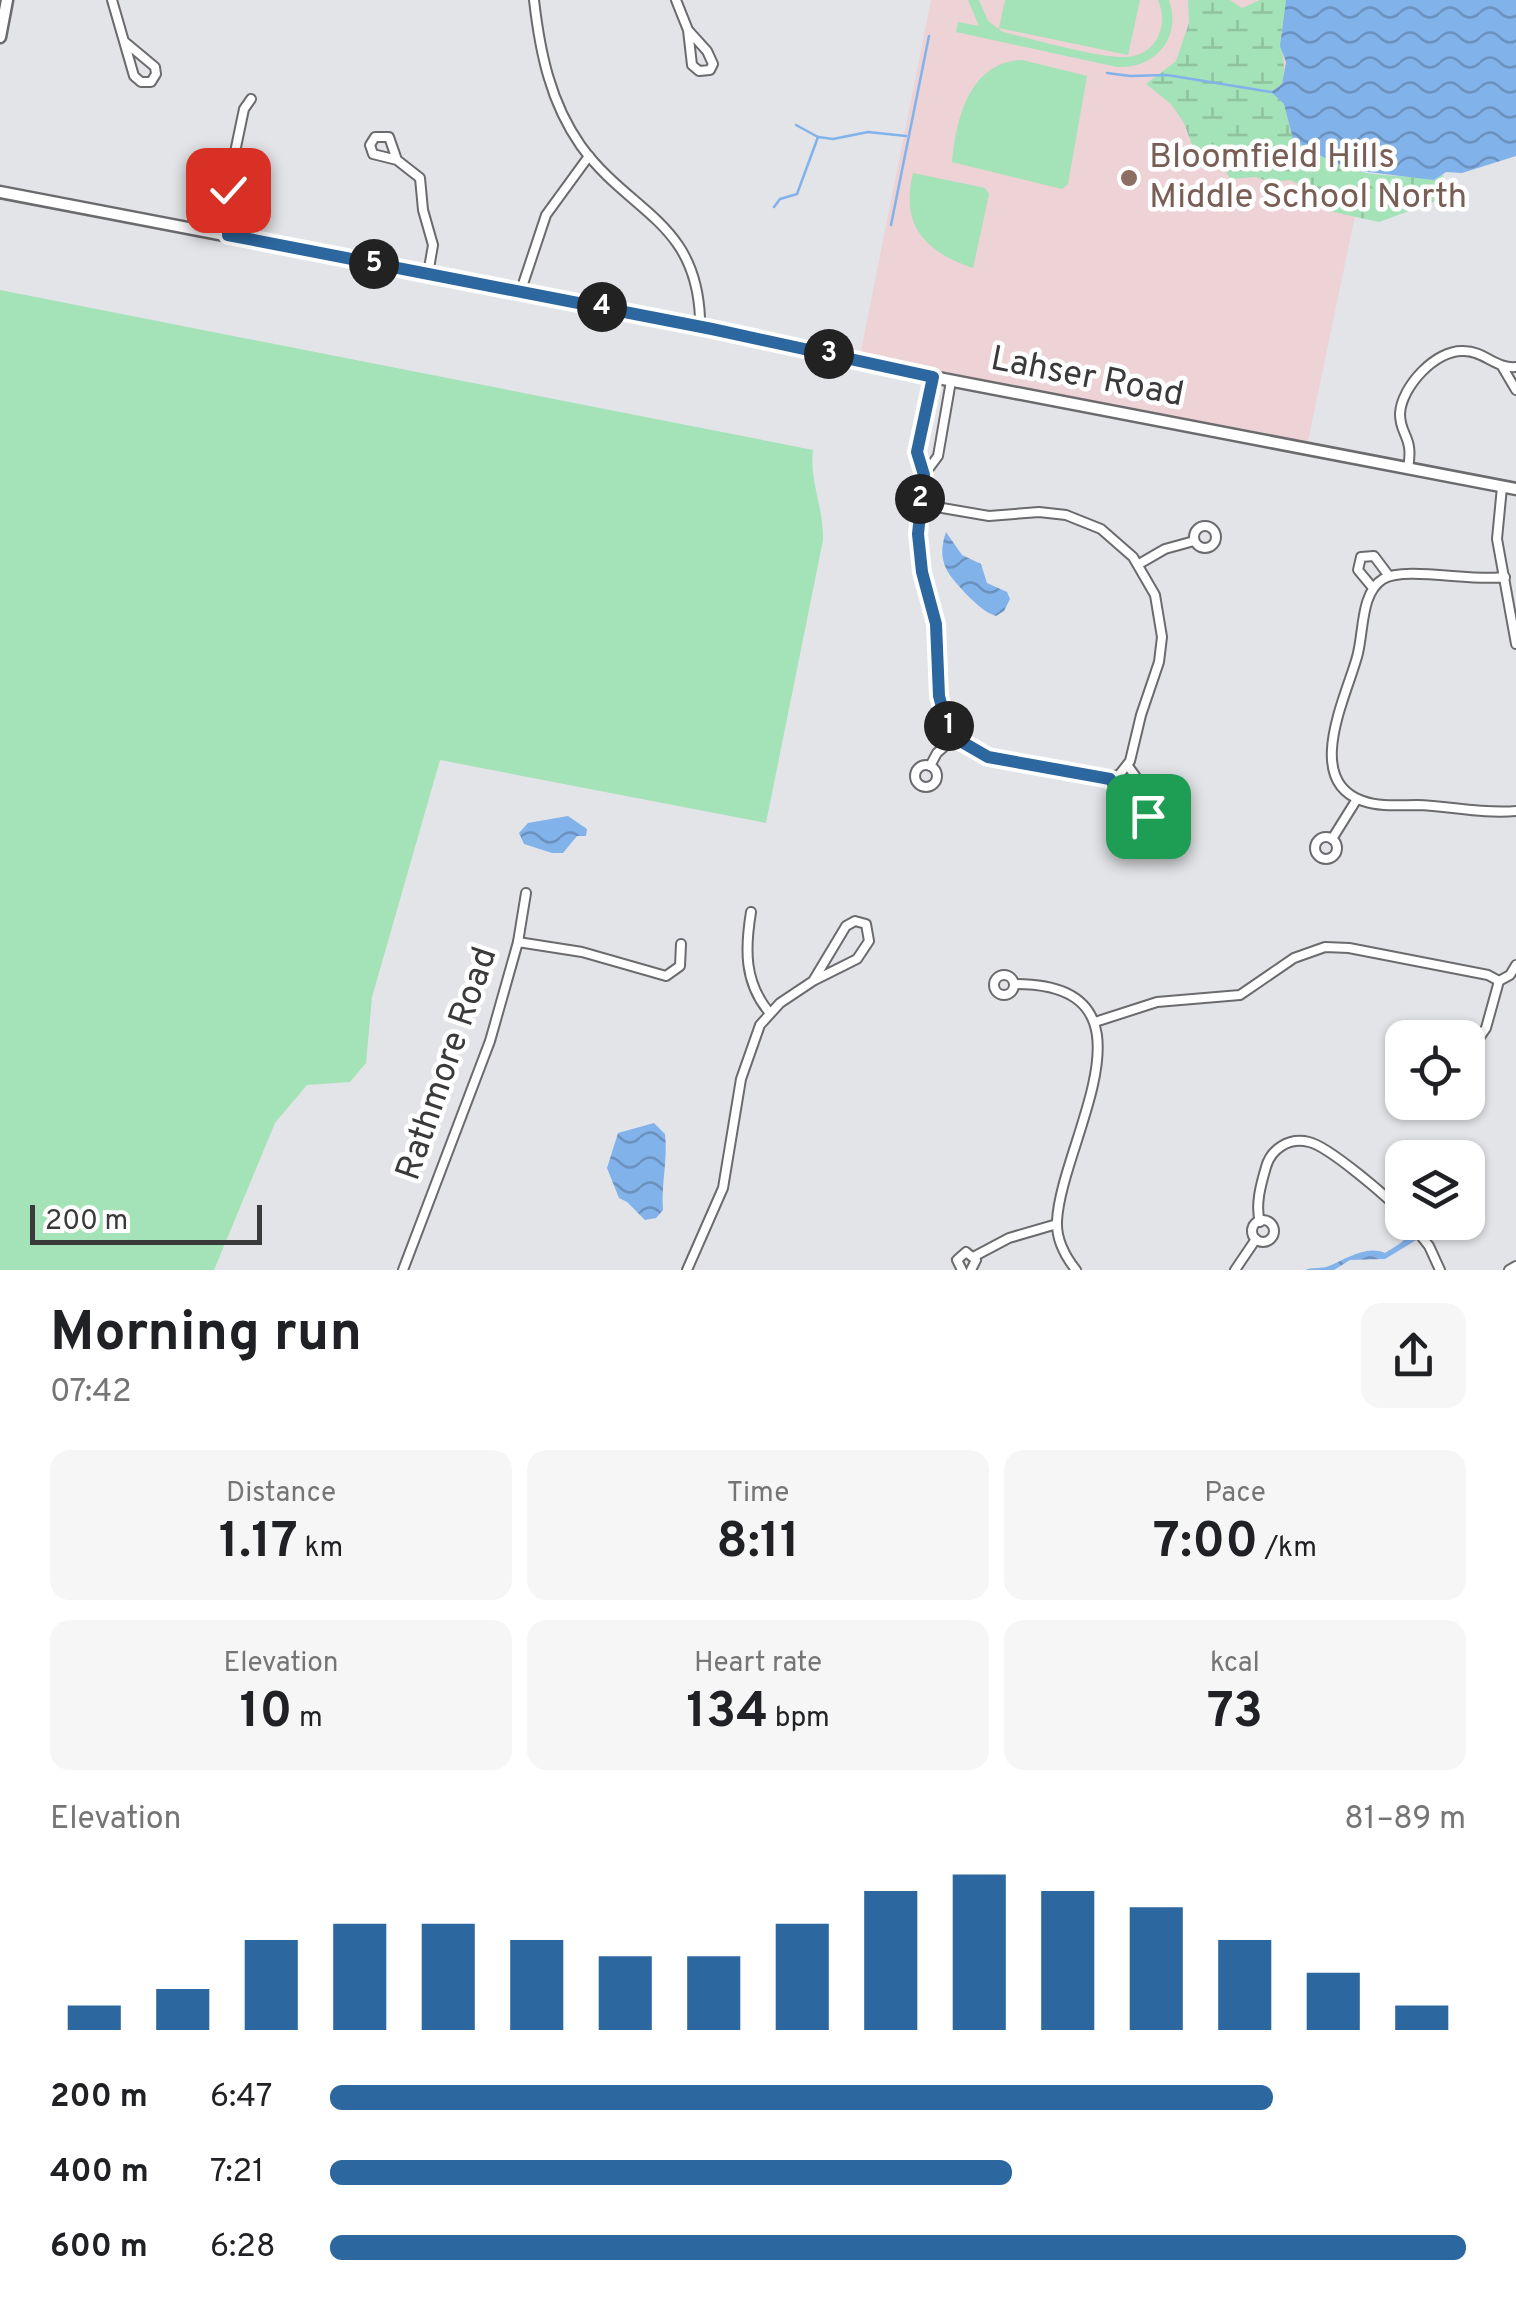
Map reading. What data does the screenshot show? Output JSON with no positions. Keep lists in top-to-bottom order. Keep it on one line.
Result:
{"streets":{"street":["Lahser Road","Rathmore Road"]},"places":["Bloomfield Hills Middle School North"],"scale_bar":"200 m","page":{"pins":["5","4","3","2","1"],"scale":"200 m","heading":["Morning run","07:42"],"stats":[["Distance","1.17 km"],["Time","8:11"],["Pace","7:00 /km"],["Elevation","10 m"],["Heart rate","134 bpm"],["kcal","73"]],"chart":["Elevation","81–89 m"],"list":[{"name":"200 m","note":"6:47"},{"name":"400 m","note":"7:21"},{"name":"600 m","note":"6:28"}]}}
